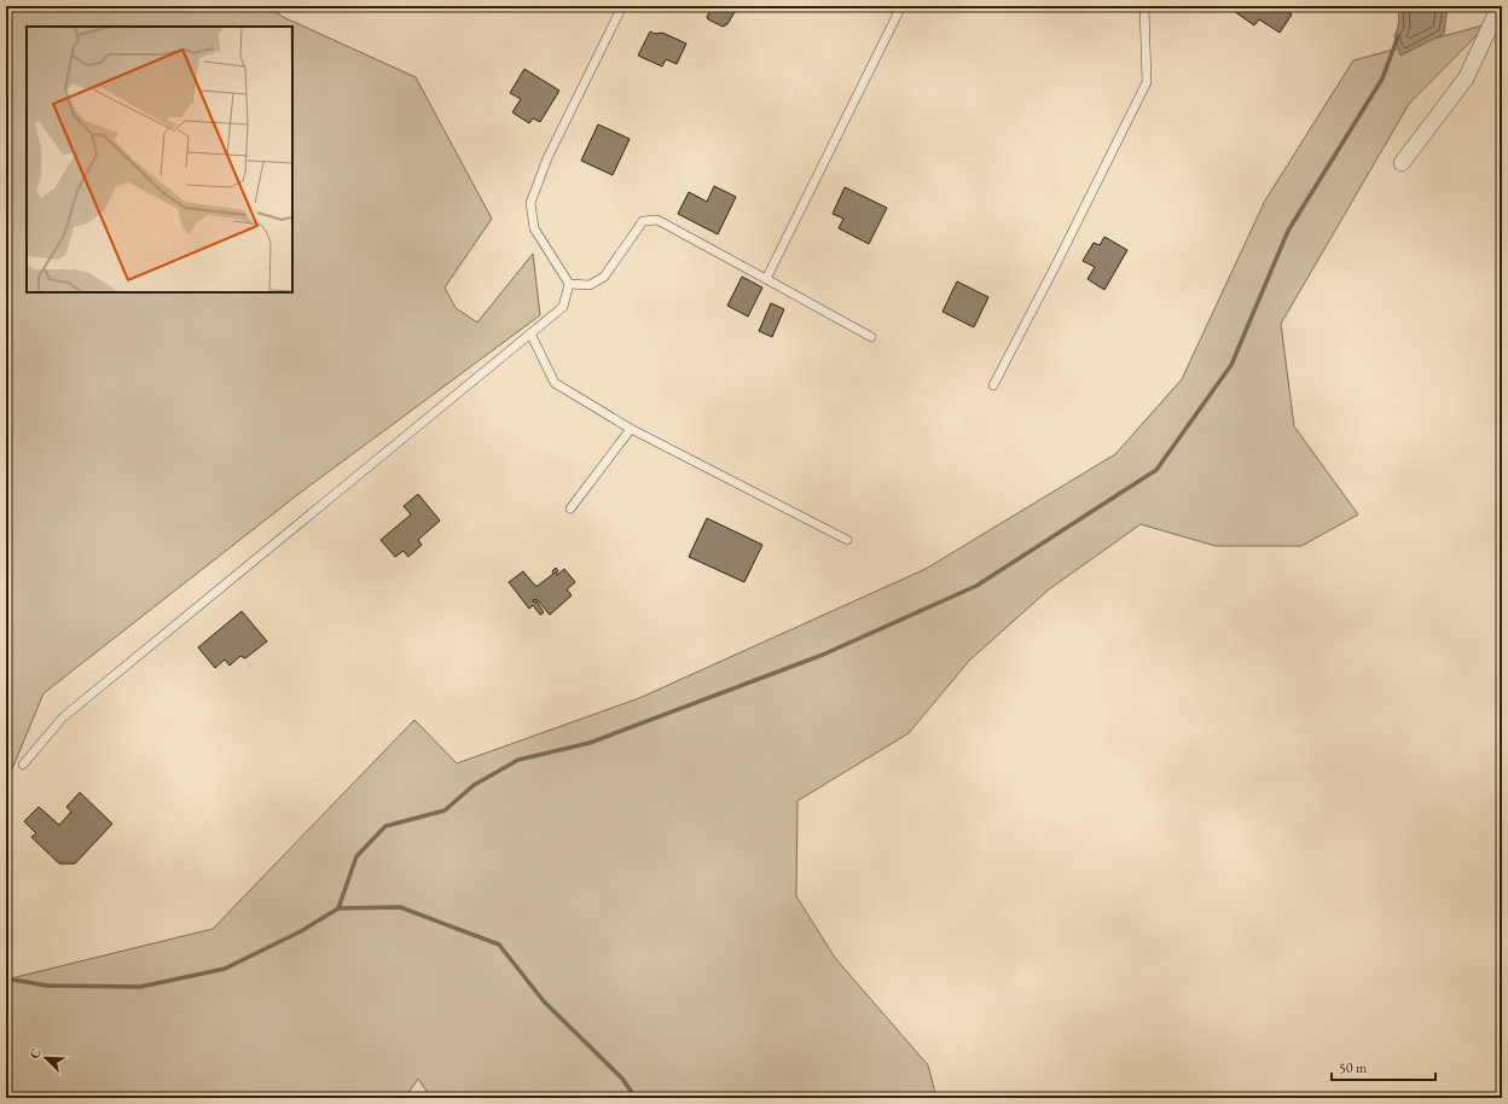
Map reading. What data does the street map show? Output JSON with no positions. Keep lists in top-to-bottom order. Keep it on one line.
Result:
{"scale_bar":"50 m","north":"top left"}
